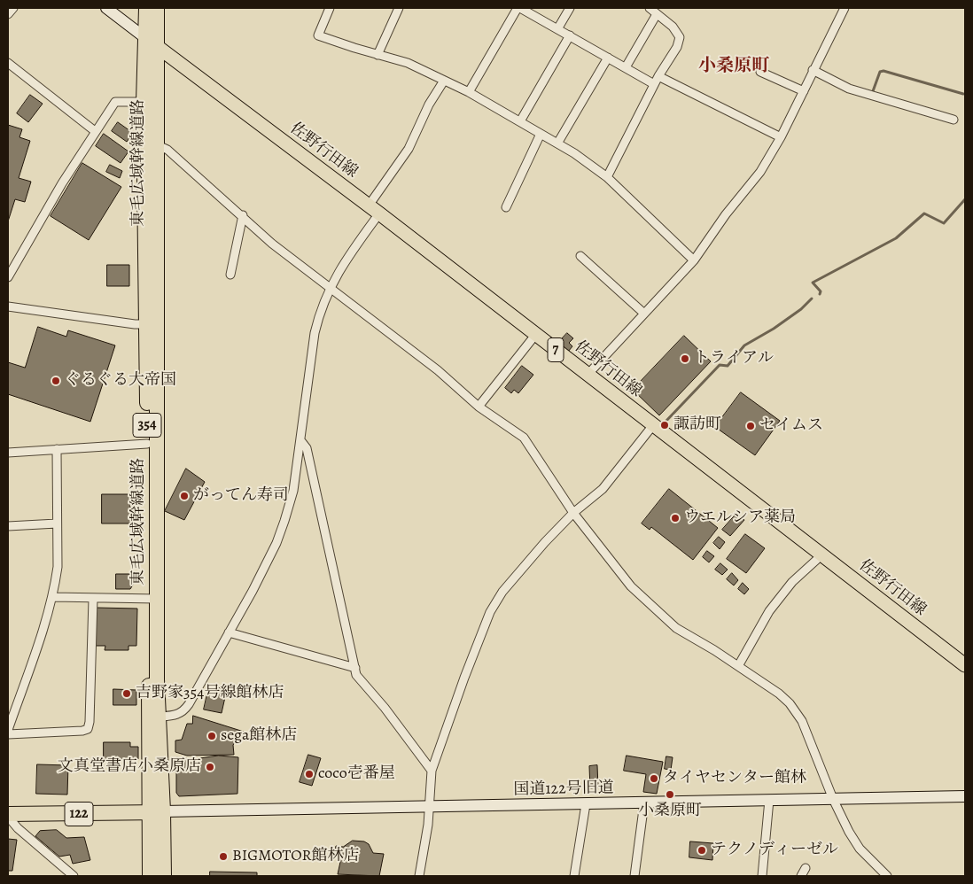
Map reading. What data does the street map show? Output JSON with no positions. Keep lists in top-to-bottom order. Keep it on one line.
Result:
{"streets":{"highway":["東毛広域幹線道路","354","122"],"main road":["佐野行田線","7"],"street":["国道122号旧道"]},"crossings":[["佐野行田線","東毛広域幹線道路"],["東毛広域幹線道路","国道122号旧道"],["東毛広域幹線道路","122"],["国道122号旧道","122"]],"districts":["小桑原町"],"places":["トライアル","ぐるぐる大帝国","諏訪町","セイムス","がってん寿司","ウエルシア薬局","吉野家354号線館林店","sega館林店","文真堂書店小桑原店","coco壱番屋","タイヤセンター館林","小桑原町","テクノディーゼル","BIGMOTOR館林店"]}
